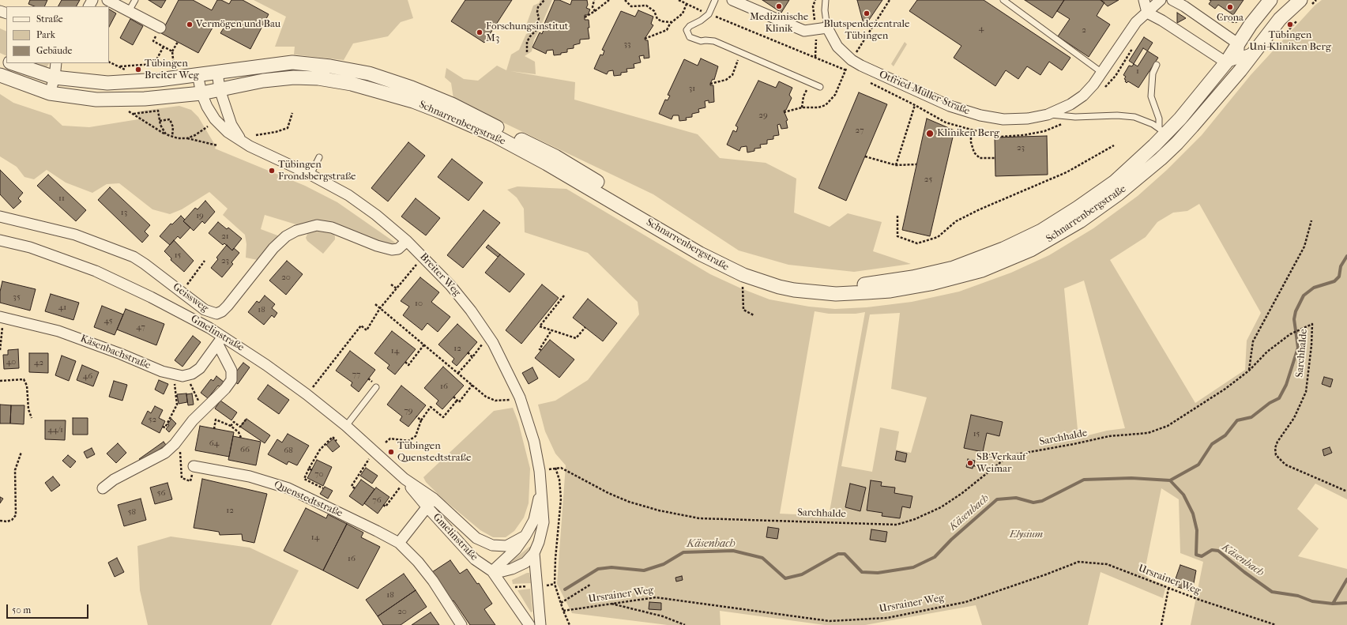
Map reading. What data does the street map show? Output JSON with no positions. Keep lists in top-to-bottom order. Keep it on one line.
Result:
{"streets":{"street":["Otfried-Müller-Straße","Schnarrenbergstraße","Breiter Weg","Geissweg","Gmelinstraße","Käsenbachstraße","Quenstedtstraße"],"path":["Sarchhalde","Ursrainer Weg"]},"crossings":[["Schnarrenbergstraße","Breiter Weg"],["Breiter Weg","Geissweg"],["Breiter Weg","Gmelinstraße"],["Gmelinstraße","Käsenbachstraße"]],"water":["Käsenbach"],"parks":["Elysium"],"places":["Medizinische Klinik","Crona","Blutspendezentrale Tübingen","Vermögen und Bau","Tübingen Uni-Kliniken Berg","Forschungsinstitut M3","Tübingen Breiter Weg","Kliniken Berg","Tübingen Frondsbergstraße","Tübingen Quenstedtstraße","SB-Verkauf Weimar"],"house_numbers":["4","2","33","1","31","29","27","23","25","11","13","19","21","15","23","20","35","10","41","18","45","47","12","14","40","42","77","46","16","79","52","44/1","15","64","66","68","70","56","76","12","58","14","16","18","20"],"legend":["Straße","Park","Gebäude"],"scale_bar":"50 m"}
